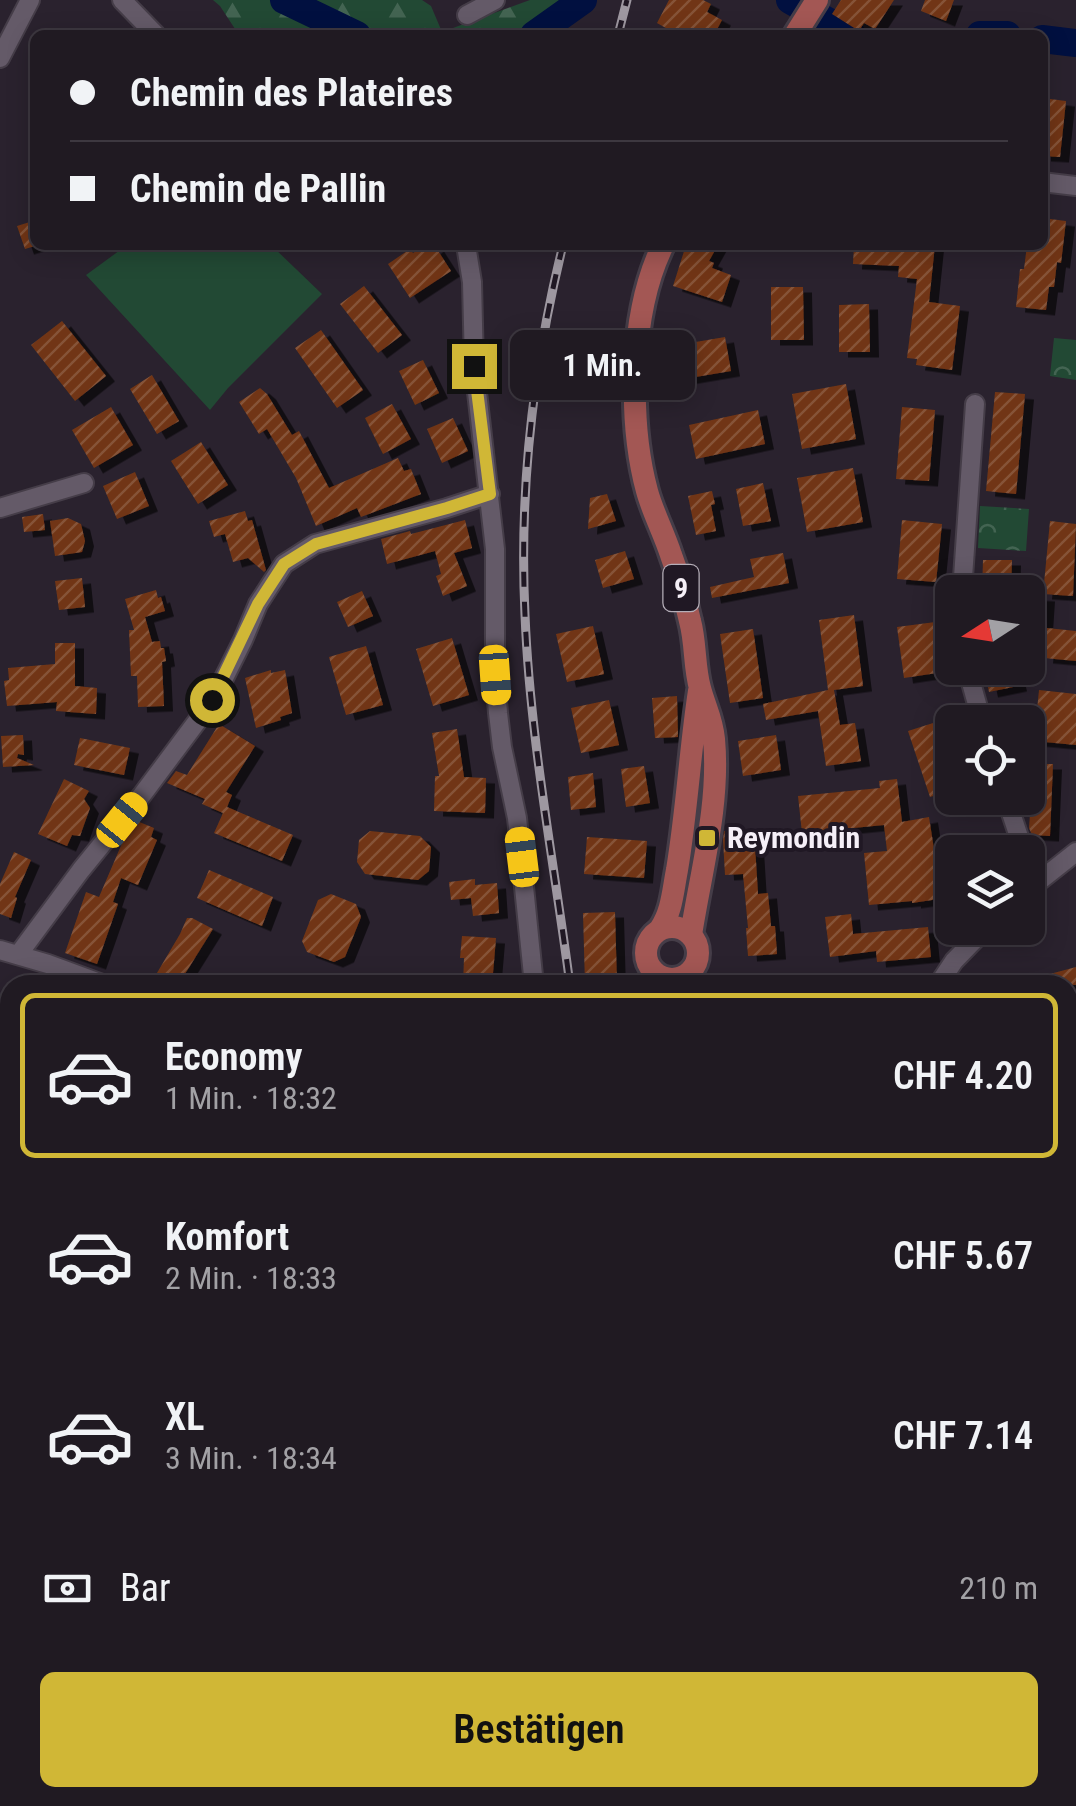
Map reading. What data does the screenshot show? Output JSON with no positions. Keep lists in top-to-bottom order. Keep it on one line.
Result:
{"streets":{"main road":["9"]},"places":{"transit":["Reymondin"]},"north":"left","page":{"banner":["Chemin des Plateires","Chemin de Pallin"],"bubble":"1 Min.","list":[{"name":"Economy","note":"1 Min. · 18:32","value":"CHF 4.20"},{"name":"Komfort","note":"2 Min. · 18:33","value":"CHF 5.67"},{"name":"XL","note":"3 Min. · 18:34","value":"CHF 7.14"}],"pay":["Bar","210 m"],"buttons":"Bestätigen"}}
